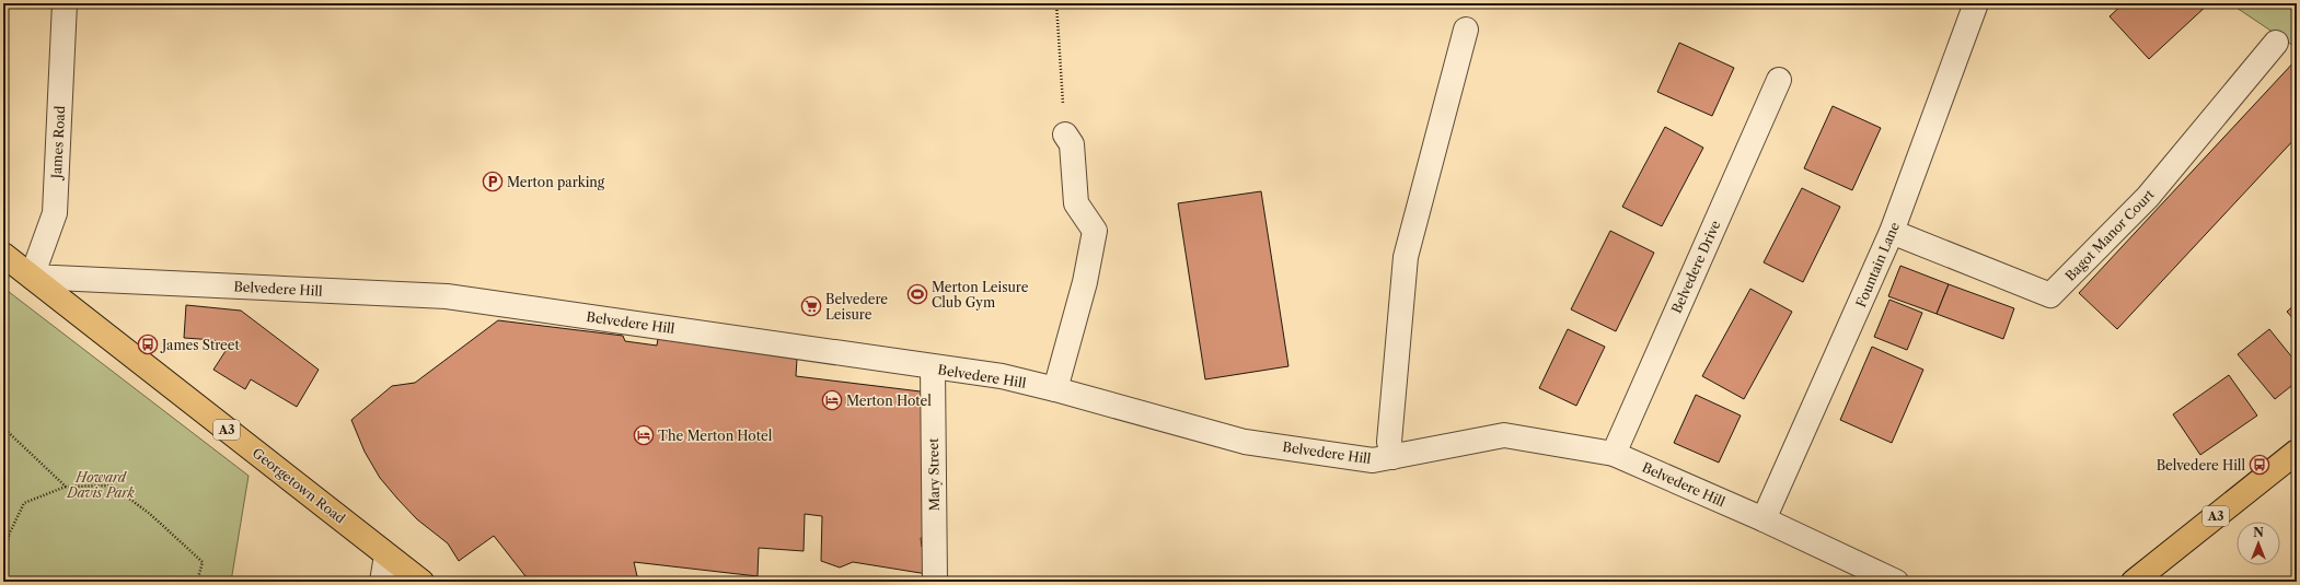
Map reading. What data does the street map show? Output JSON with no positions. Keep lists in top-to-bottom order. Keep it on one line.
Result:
{"streets":{"main road":["A3","Georgetown Road"],"street":["James Road","Bagot Manor Court","Fountain Lane","Belvedere Drive","Belvedere Hill","Mary Street"]},"crossings":[["James Road","Belvedere Hill"],["James Road","A3"],["James Road","Georgetown Road"],["Bagot Manor Court","Fountain Lane"],["Fountain Lane","Belvedere Hill"],["Belvedere Drive","Belvedere Hill"],["Belvedere Hill","A3"],["Belvedere Hill","Mary Street"],["Belvedere Hill","Georgetown Road"],["A3","Georgetown Road"]],"parks":["Howard Davis Park"],"places":{"parking":["Merton parking"],"sports":["Merton Leisure Club Gym"],"supermarket":["Belvedere Leisure"],"bus stop":["James Street","Belvedere Hill"],"hotel":["Merton Hotel","The Merton Hotel"]},"north":"top"}
